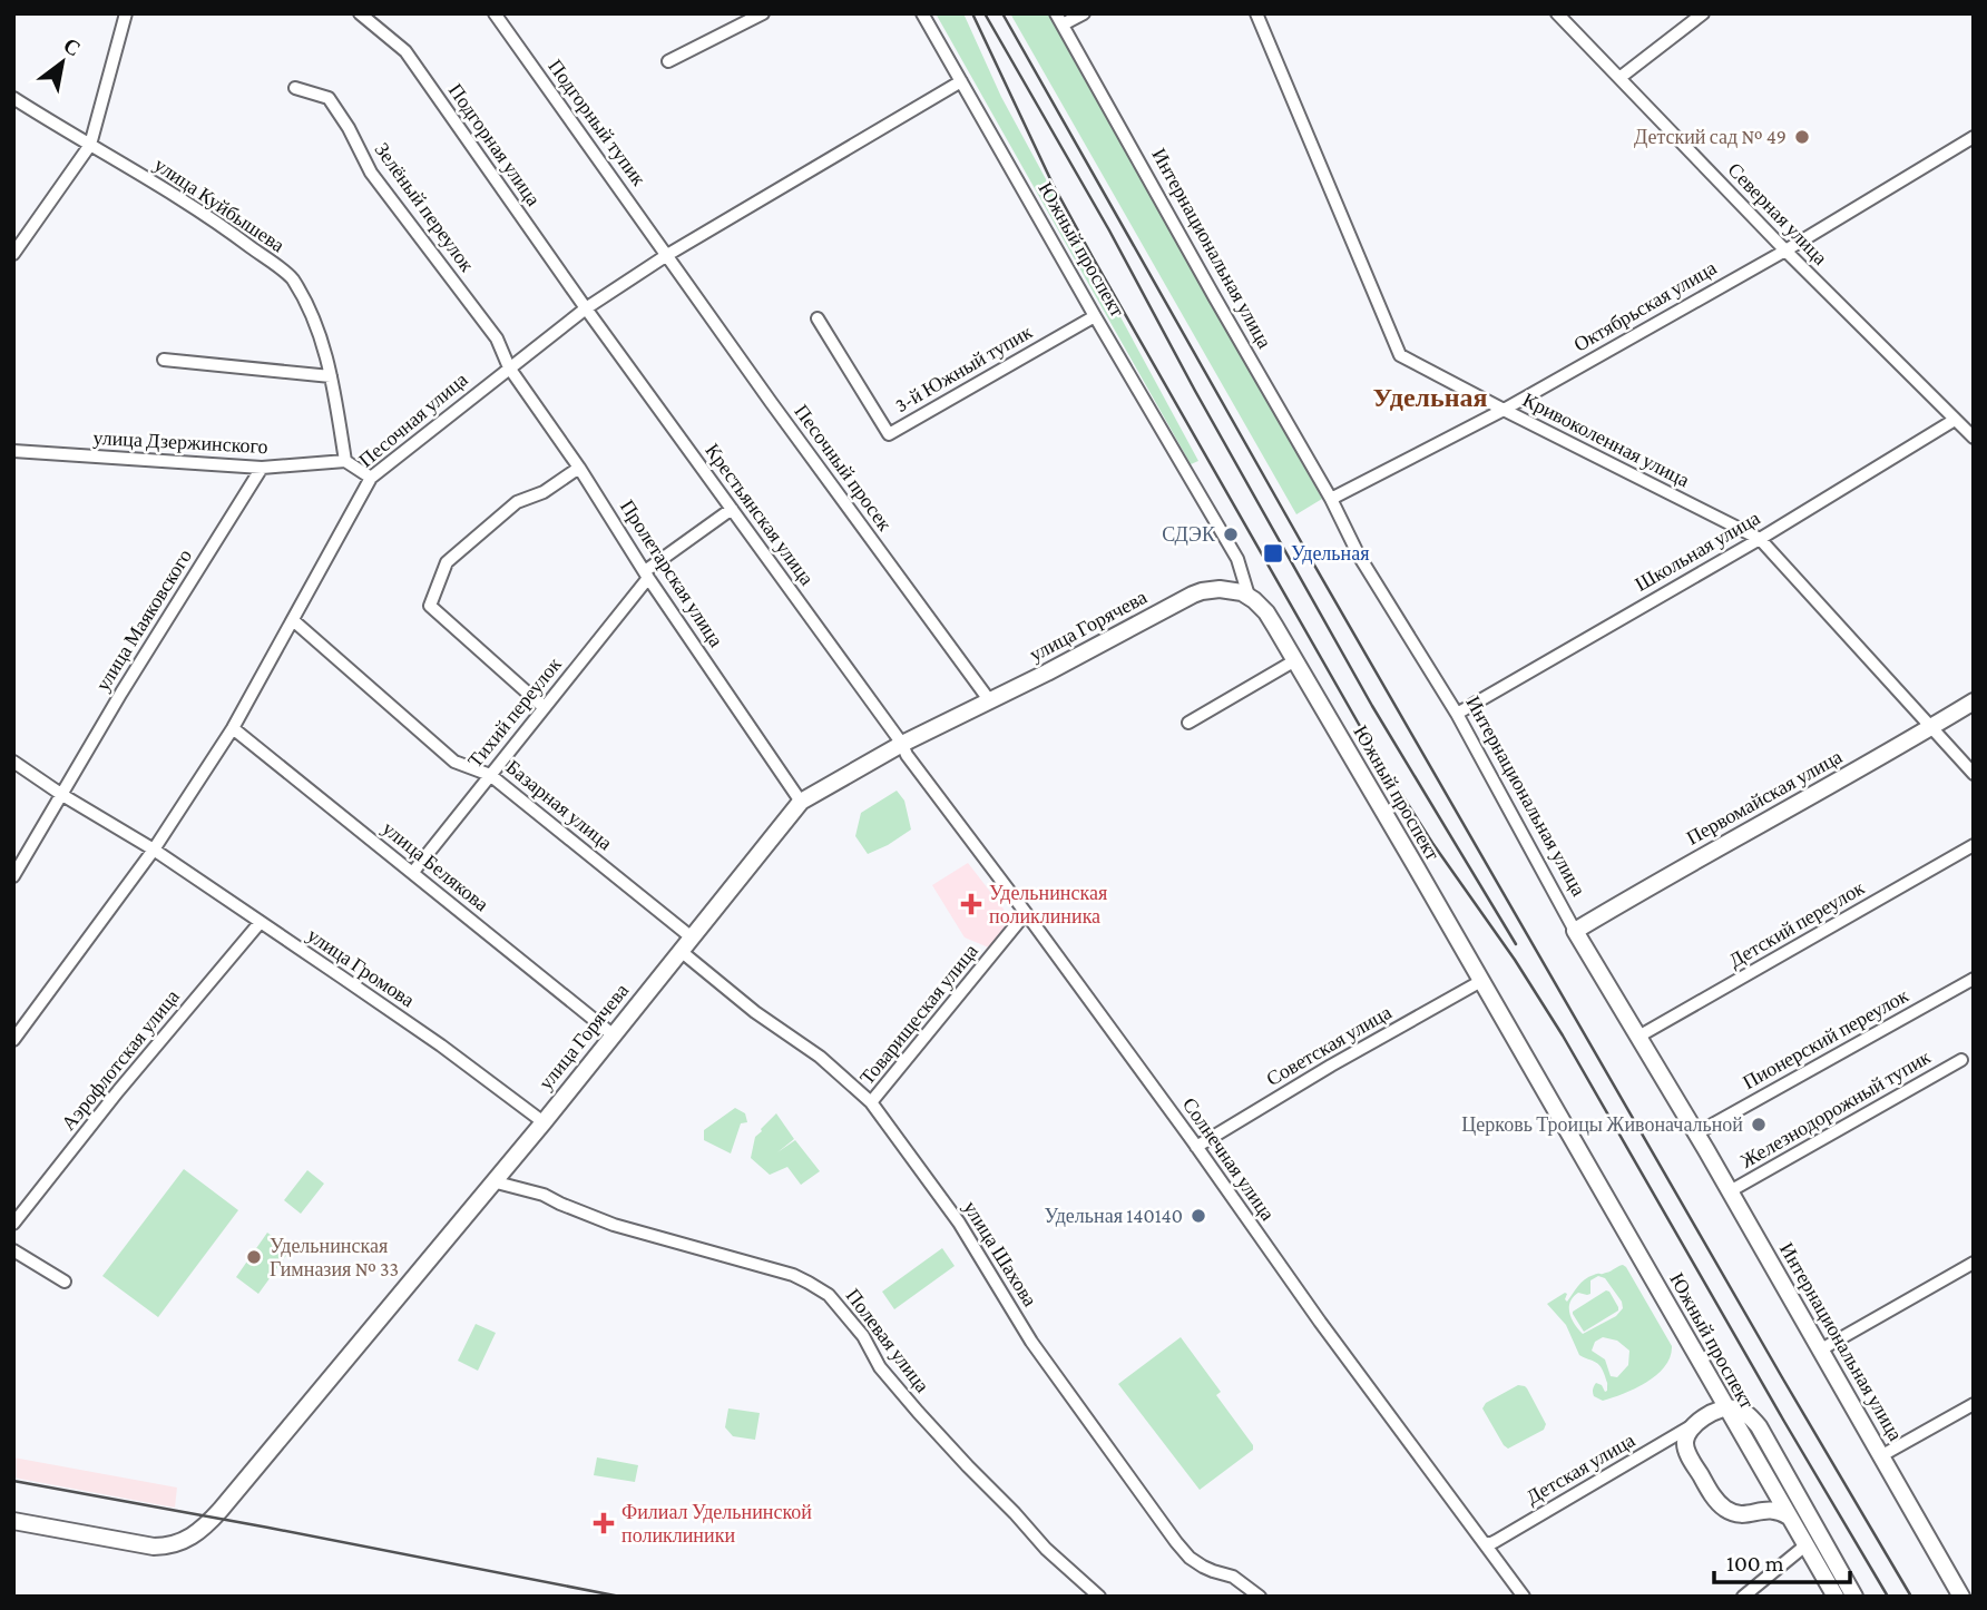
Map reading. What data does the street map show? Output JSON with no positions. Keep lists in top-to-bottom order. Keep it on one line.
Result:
{"streets":{"main road":["Интернациональная улица","Южный проспект","улица Горячева","Первомайская улица"],"street":["Подгорный тупик","Подгорная улица","улица Куйбышева","Зелёный переулок","Северная улица","Октябрьская улица","3-й Южный тупик","Песочная улица","Кривоколенная улица","улица Дзержинского","Песочный просек","Крестьянская улица","Школьная улица","Пролетарская улица","улица Маяковского","Тихий переулок","Базарная улица","улица Белякова","Детский переулок","улица Громова","Товарищеская улица","Пионерский переулок","Советская улица","Аэрофлотская улица","Железнодорожный тупик","Солнечная улица","улица Шахова","Полевая улица","Детская улица"]},"crossings":[["Подгорный тупик","Песочная улица"],["Подгорный тупик","Песочный просек"],["Подгорная улица","Песочная улица"],["Подгорная улица","Крестьянская улица"],["улица Куйбышева","улица Дзержинского"],["Зелёный переулок","Песочная улица"],["Зелёный переулок","Пролетарская улица"],["Северная улица","Октябрьская улица"],["Северная улица","Школьная улица"],["Интернациональная улица","Октябрьская улица"],["Интернациональная улица","Школьная улица"],["Интернациональная улица","Первомайская улица"],["Интернациональная улица","Детский переулок"],["Интернациональная улица","Пионерский переулок"],["Интернациональная улица","Железнодорожный тупик"],["Южный проспект","3-й Южный тупик"],["Южный проспект","Песочная улица"],["Южный проспект","улица Горячева"],["Южный проспект","Советская улица"],["Октябрьская улица","Кривоколенная улица"],["Песочная улица","Песочный просек"],["Песочная улица","Крестьянская улица"],["Песочная улица","Пролетарская улица"],["Песочная улица","Базарная улица"],["Песочная улица","улица Белякова"],["Песочная улица","улица Громова"],["Кривоколенная улица","Школьная улица"],["Кривоколенная улица","Первомайская улица"],["улица Дзержинского","улица Маяковского"],["Песочный просек","улица Горячева"],["Крестьянская улица","улица Горячева"],["Крестьянская улица","Тихий переулок"],["Крестьянская улица","Солнечная улица"],["Пролетарская улица","улица Горячева"],["Пролетарская улица","Тихий переулок"],["улица Маяковского","улица Громова"],["улица Горячева","Базарная улица"],["улица Горячева","улица Белякова"],["улица Горячева","улица Громова"],["улица Горячева","Солнечная улица"],["улица Горячева","улица Шахова"],["улица Горячева","Полевая улица"],["Тихий переулок","Базарная улица"],["Тихий переулок","улица Белякова"],["улица Громова","Аэрофлотская улица"],["Товарищеская улица","Солнечная улица"],["Товарищеская улица","улица Шахова"],["Советская улица","Солнечная улица"],["Солнечная улица","Детская улица"]],"districts":["Удельная"],"places":{"other":["Детский сад № 49","СДЭК","Церковь Троицы Живоначальной","Удельная 140140","Удельнинская Гимназия № 33"],"transit":["Удельная"],"health":["Удельнинская поликлиника","Филиал Удельнинской поликлиники"]},"scale_bar":"100 m","north":"top right"}
